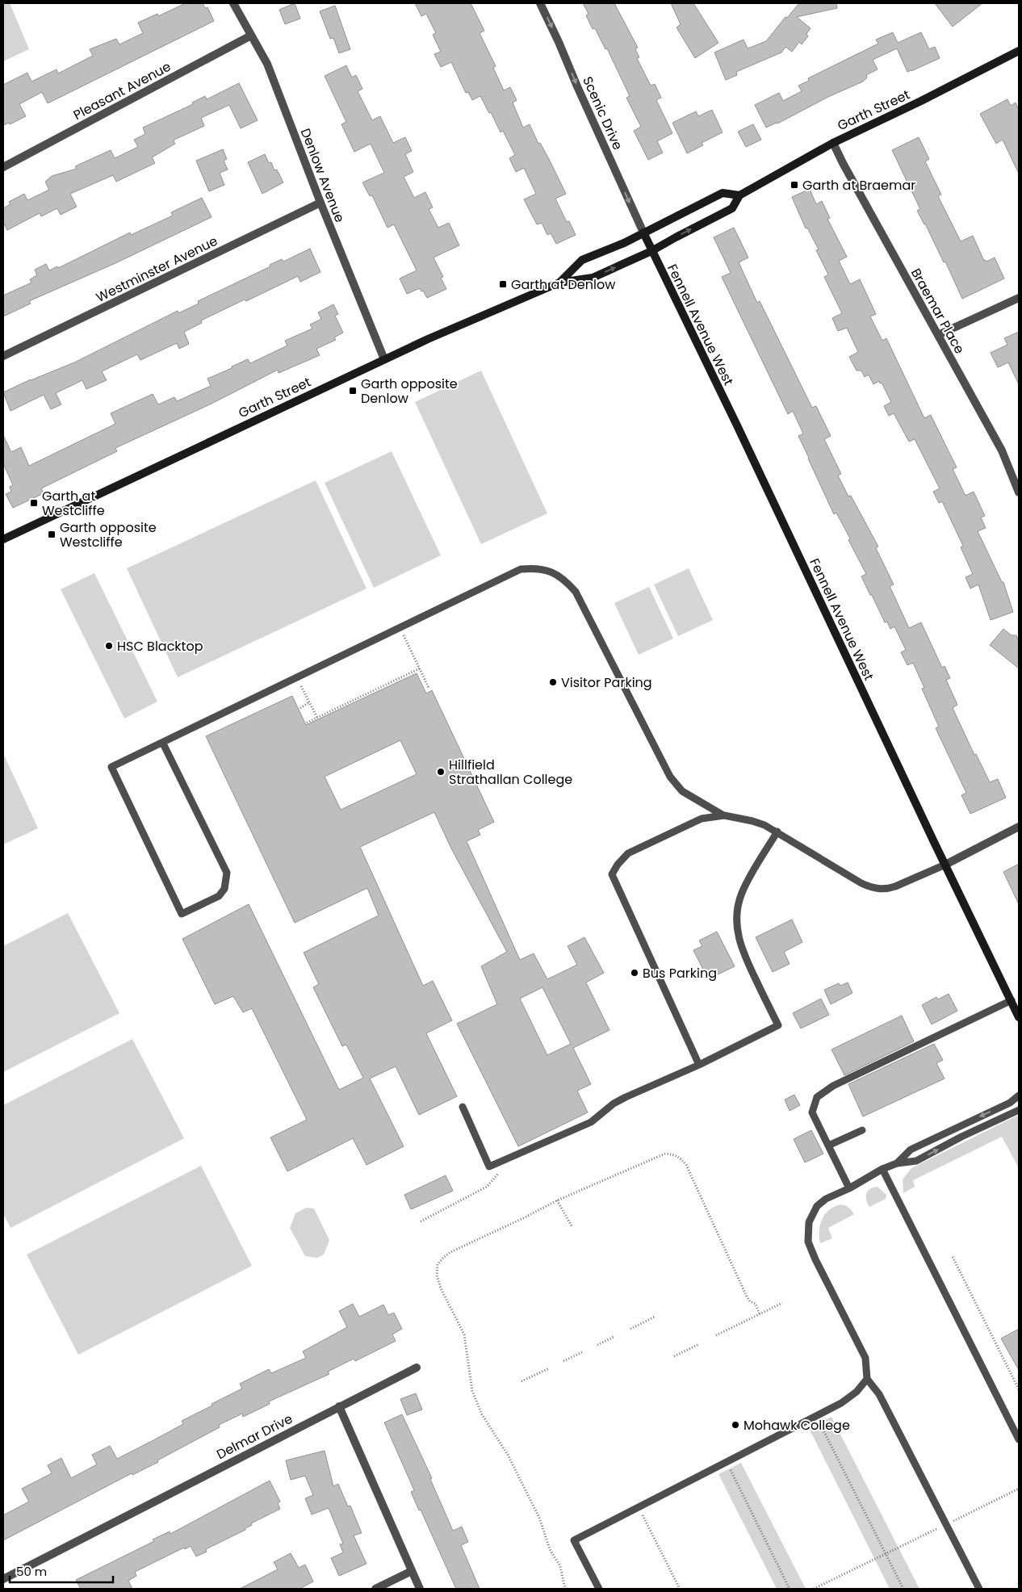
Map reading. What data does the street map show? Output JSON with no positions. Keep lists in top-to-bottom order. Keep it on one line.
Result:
{"streets":{"main road":["Garth Street","Fennell Avenue West"],"street":["Pleasant Avenue","Scenic Drive","Denlow Avenue","Westminster Avenue","Braemar Place","Delmar Drive"]},"crossings":[["Pleasant Avenue","Denlow Avenue"],["Garth Street","Scenic Drive"],["Garth Street","Denlow Avenue"],["Garth Street","Braemar Place"],["Garth Street","Fennell Avenue West"],["Scenic Drive","Fennell Avenue West"],["Denlow Avenue","Westminster Avenue"]],"one_way":["Scenic Drive"],"places":{"transit":["Garth at Braemar","Garth at Denlow","Garth opposite Denlow","Garth at Westcliffe","Garth opposite Westcliffe"],"other":["HSC Blacktop","Visitor Parking","Hillfield Strathallan College","Bus Parking","Mohawk College"]},"scale_bar":"50 m"}
